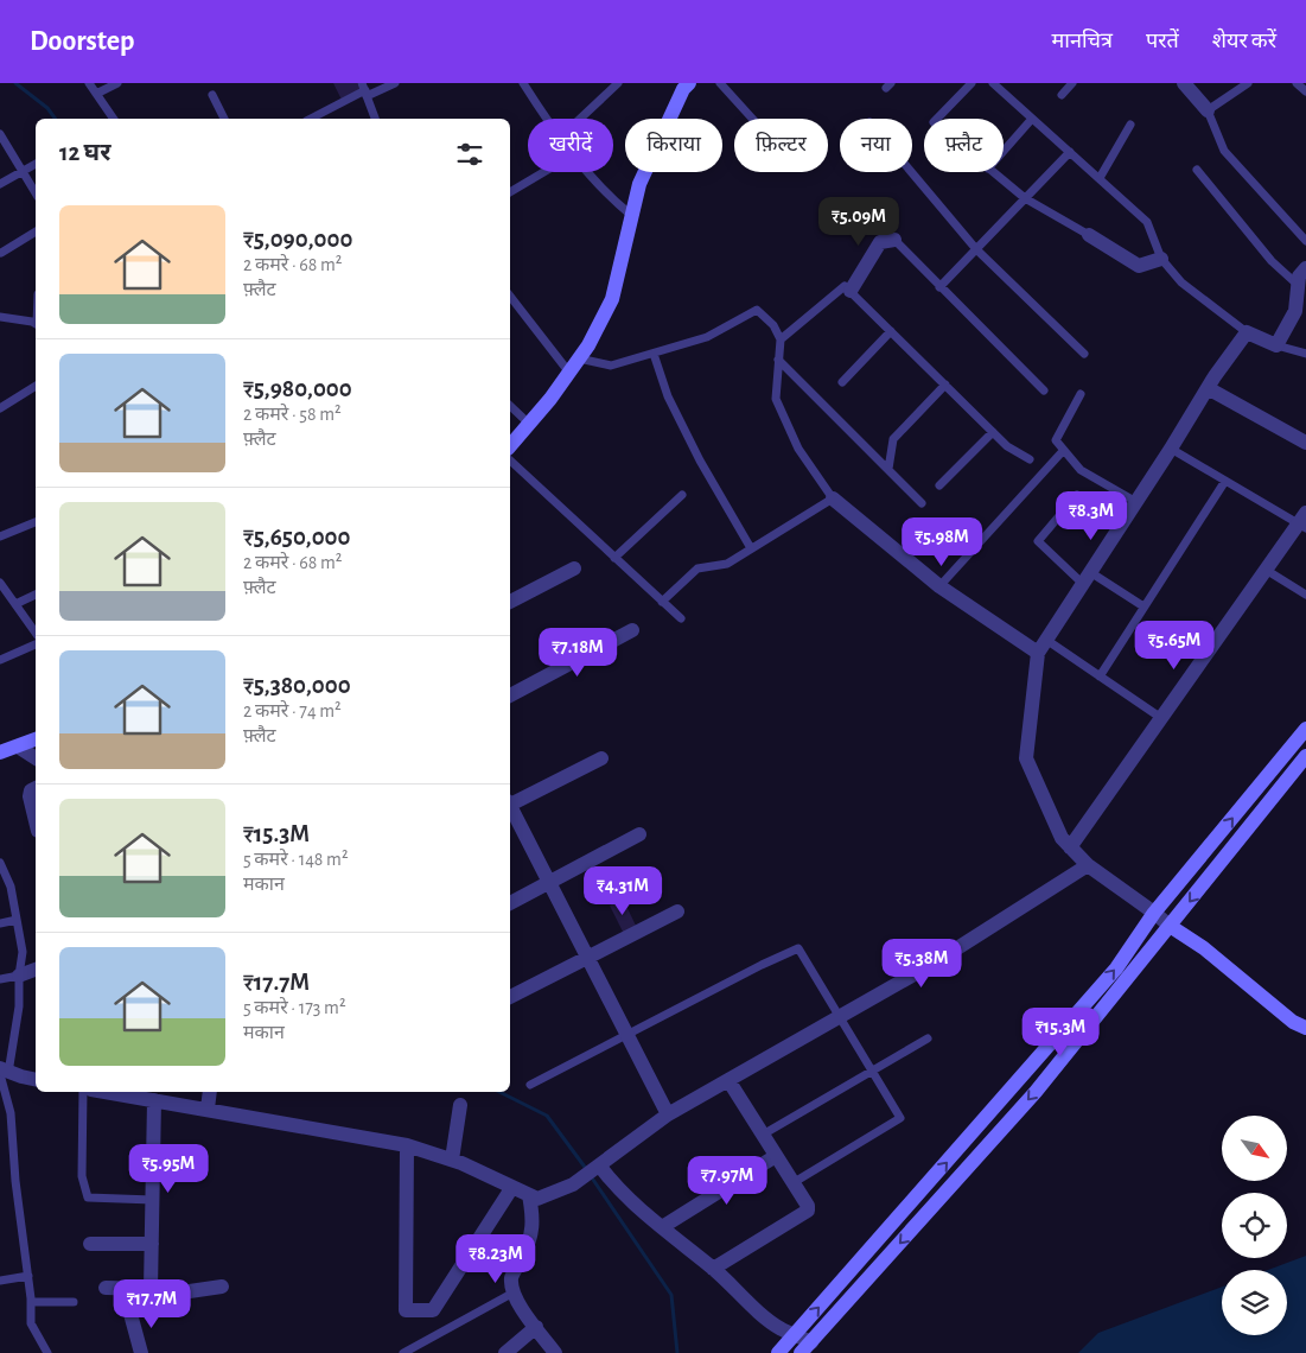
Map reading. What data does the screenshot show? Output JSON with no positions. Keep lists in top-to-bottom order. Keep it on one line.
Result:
{"north":"bottom right","page":{"header":"Doorstep","nav":["मानचित्र","परतें","शेयर करें"],"chip":["खरीदें","किराया","फ़िल्टर","नया","फ़्लैट"],"heading":"12 घर","list":[{"name":"₹5,090,000","note":"2 कमरे · 68 m² · फ़्लैट"},{"name":"₹5,980,000","note":"2 कमरे · 58 m² · फ़्लैट"},{"name":"₹5,650,000","note":"2 कमरे · 68 m² · फ़्लैट"},{"name":"₹5,380,000","note":"2 कमरे · 74 m² · फ़्लैट"},{"name":"₹15.3M","note":"5 कमरे · 148 m² · मकान"},{"name":"₹17.7M","note":"5 कमरे · 173 m² · मकान"}],"price":["₹5.09M","₹8.3M","₹5.98M","₹5.65M","₹7.18M","₹4.31M","₹5.38M","₹15.3M","₹5.95M","₹7.97M","₹8.23M","₹17.7M"]}}
